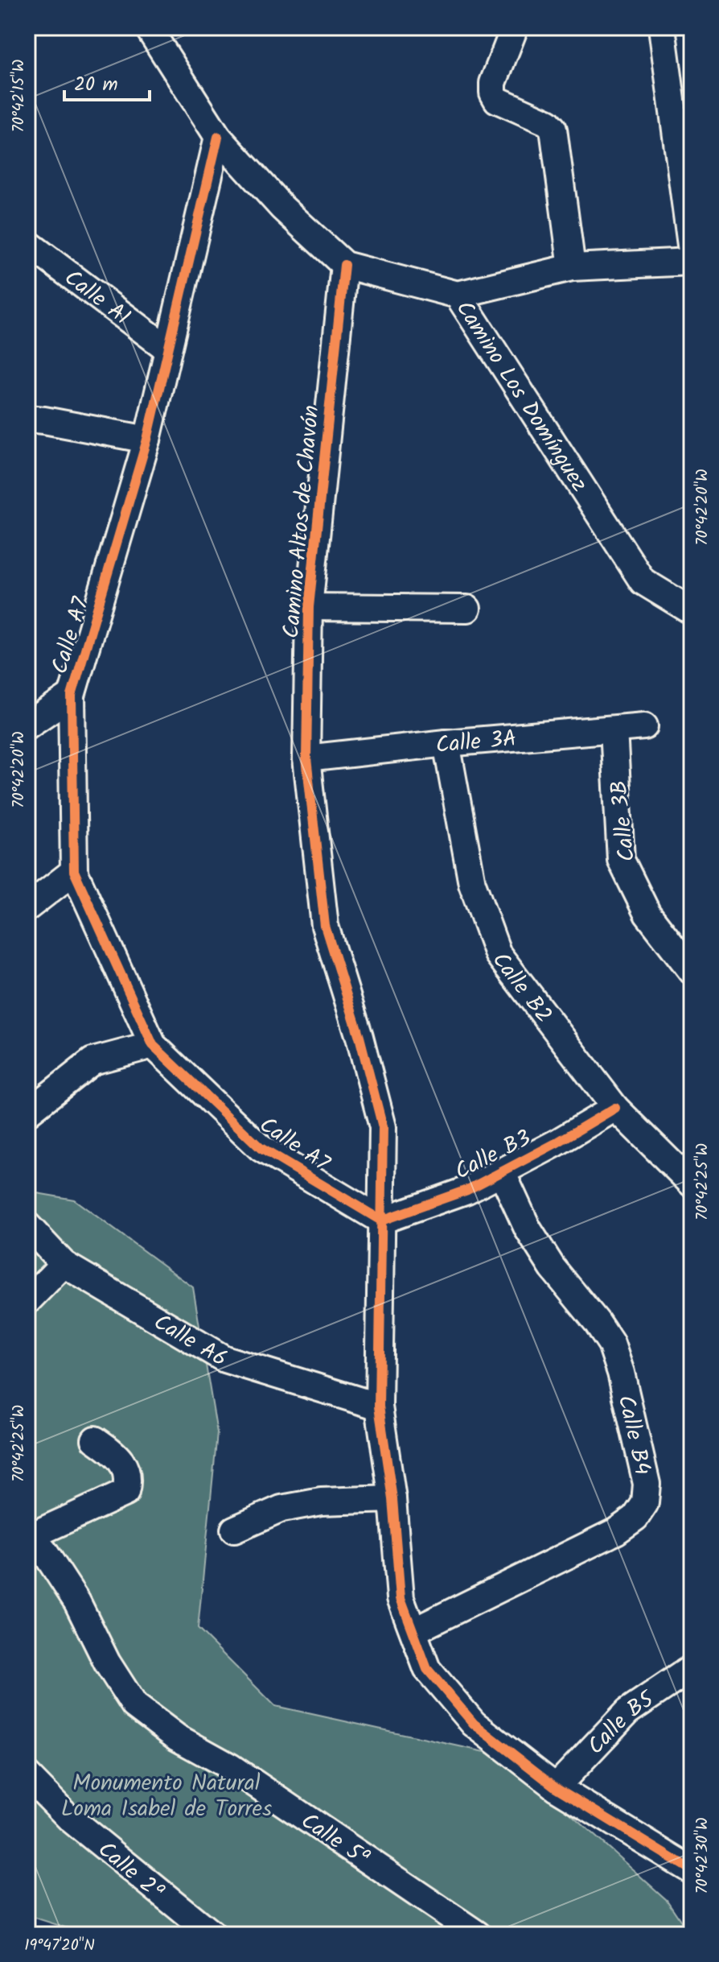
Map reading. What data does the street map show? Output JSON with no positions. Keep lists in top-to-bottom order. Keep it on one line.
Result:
{"streets":{"street":["Calle A1","Camino Los Domínguez","Camino Altos de Chavón","Calle A7","Calle 3A","Calle 3B","Calle B2","Calle B3","Calle A6","Calle B4","Calle B5","Calle 5ª","Calle 2ª"]},"crossings":[["Calle A1","Calle A7"],["Camino Los Domínguez","Camino Altos de Chavón"],["Camino Los Domínguez","Calle A7"],["Camino Altos de Chavón","Calle A7"],["Camino Altos de Chavón","Calle 3A"],["Camino Altos de Chavón","Calle B3"],["Camino Altos de Chavón","Calle A6"],["Camino Altos de Chavón","Calle B4"],["Camino Altos de Chavón","Calle B5"],["Calle A7","Calle B3"],["Calle 3A","Calle 3B"],["Calle 3A","Calle B2"],["Calle B2","Calle B3"],["Calle B3","Calle B4"]],"parks":["Monumento Natural Loma Isabel de Torres"],"scale_bar":"20 m","coordinates":["70°42'15\"W","70°42'20\"W","70°42'25\"W","70°42'30\"W","19°47'20\"N"]}
